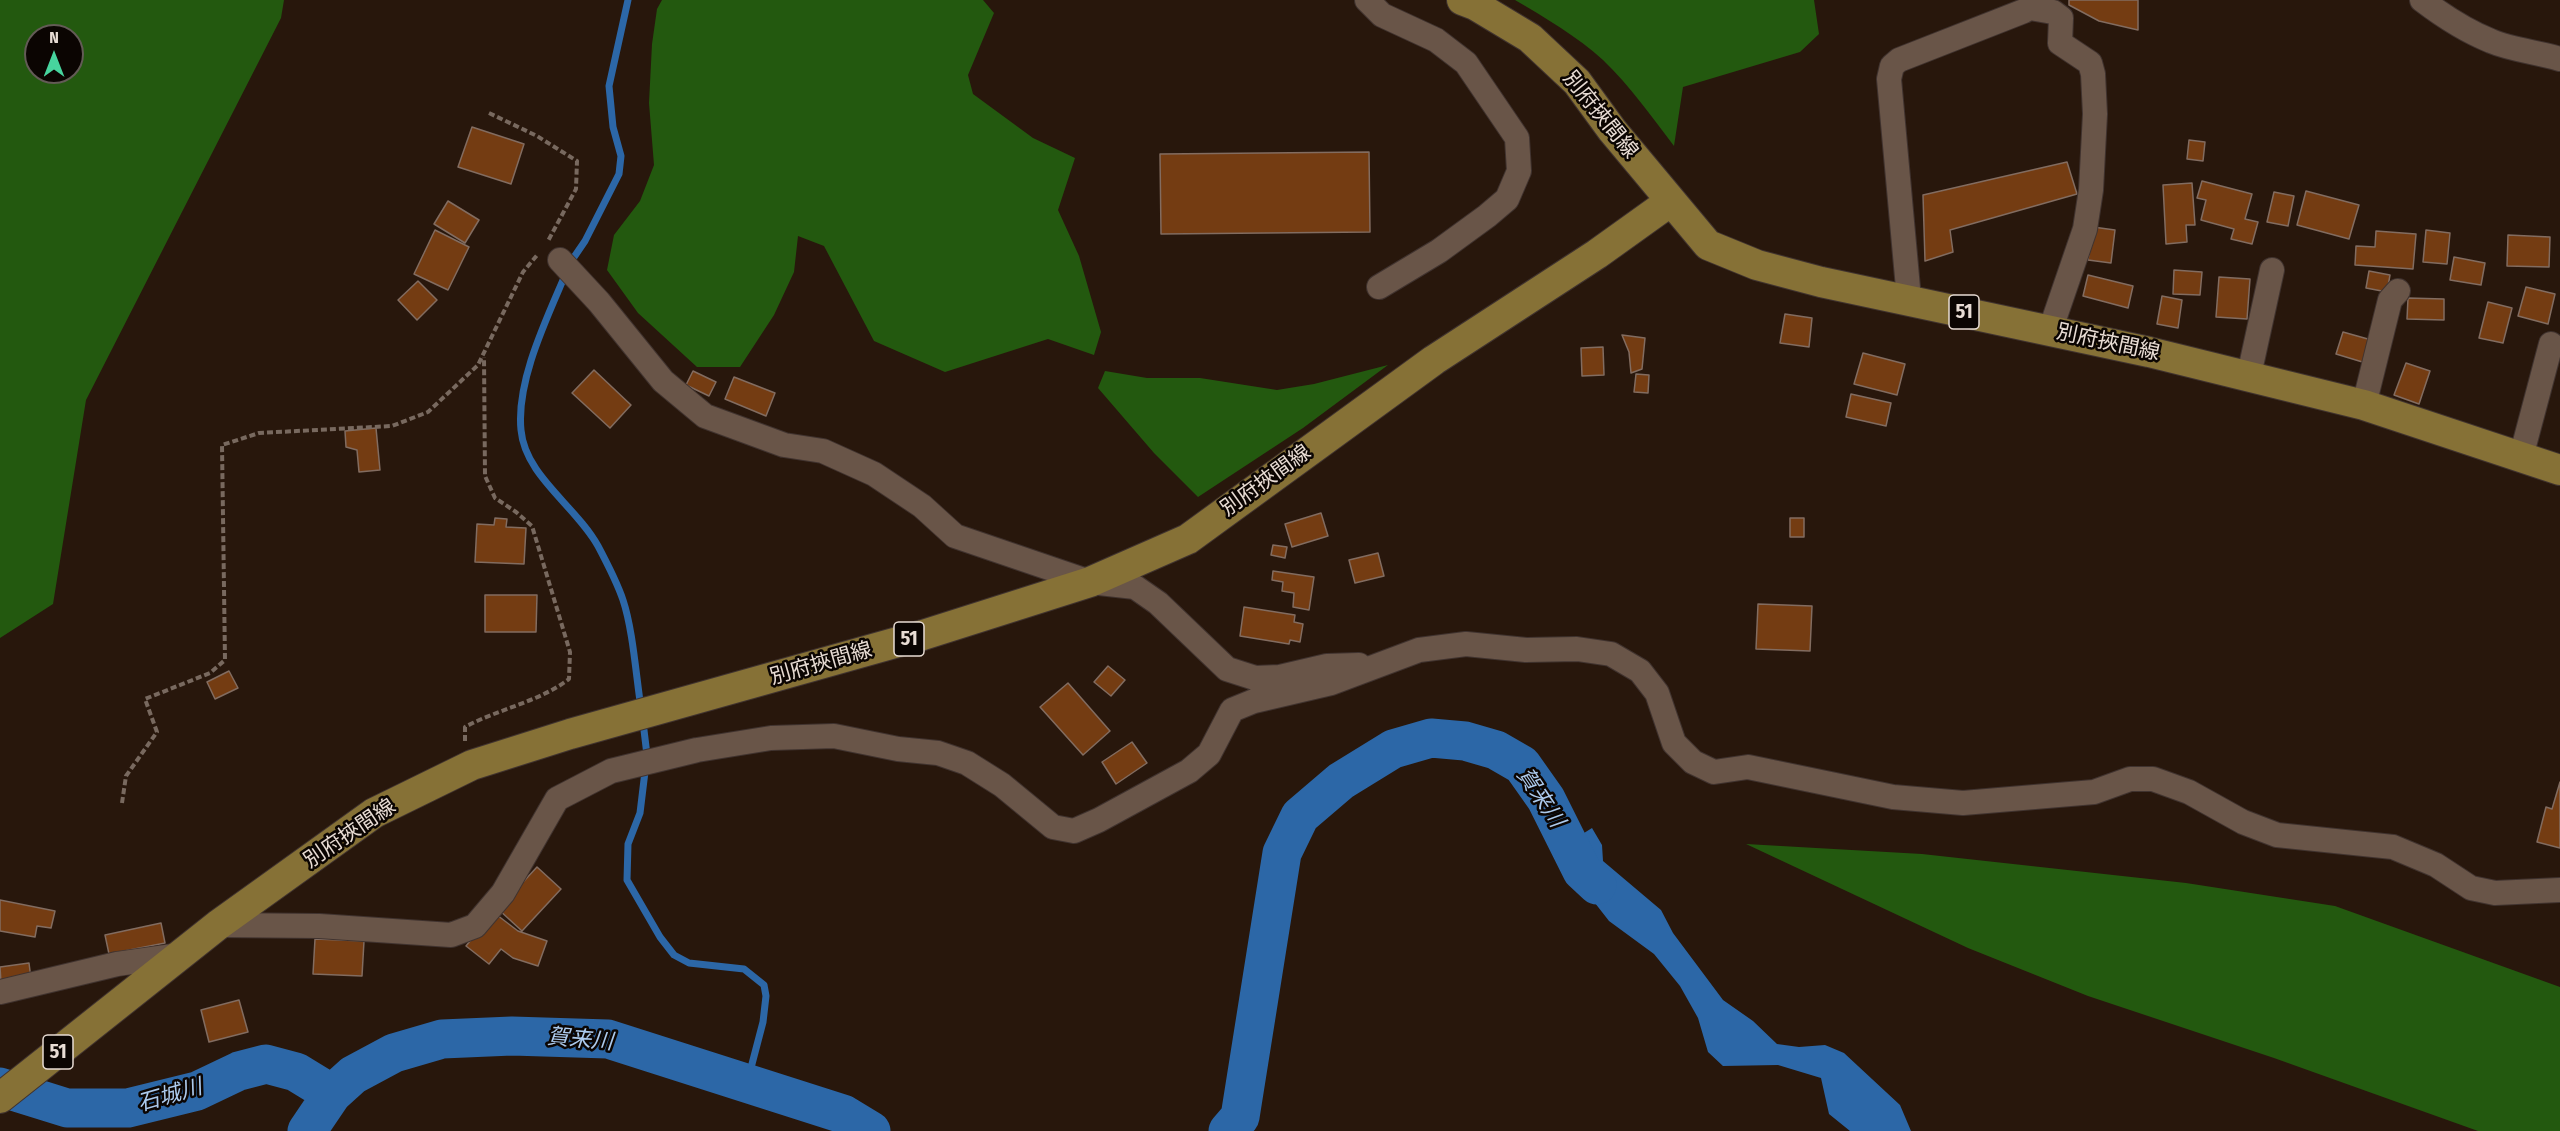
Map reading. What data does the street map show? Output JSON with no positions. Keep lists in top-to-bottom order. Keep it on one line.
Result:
{"streets":{"main road":["別府挾間線","51"]},"water":["賀来川","石城川"],"north":"top"}
